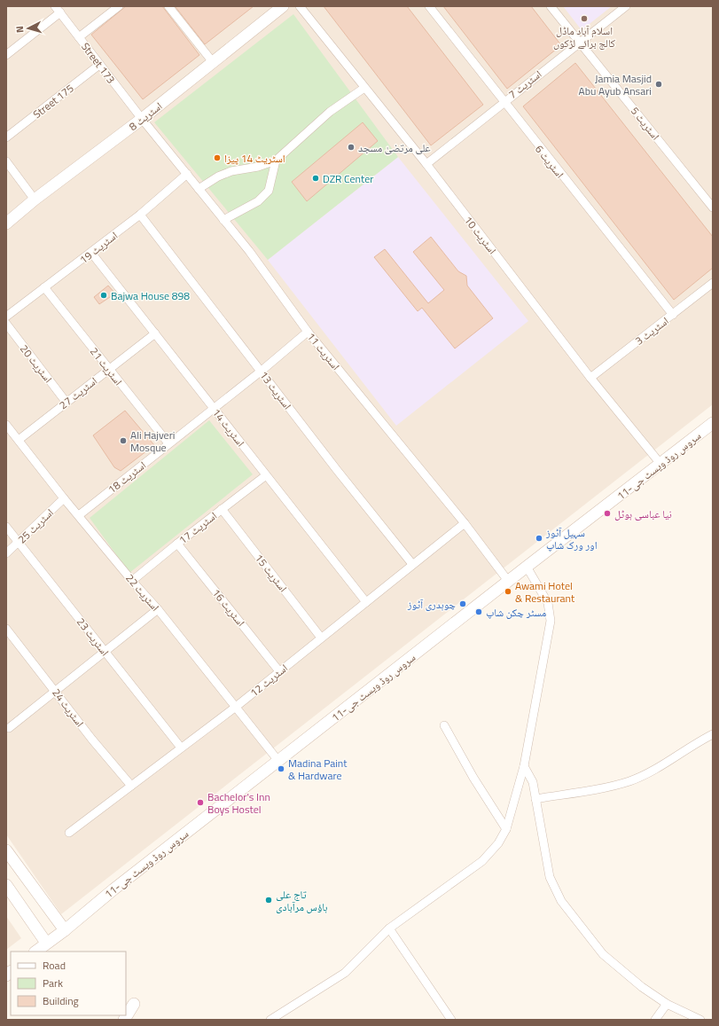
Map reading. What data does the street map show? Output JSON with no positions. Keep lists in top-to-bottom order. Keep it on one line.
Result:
{"streets":{"main road":["اسٹریٹ 8","سروس روڈ ویسٹ جی-11"],"street":["Street 173","اسٹریٹ 7","Street 175","اسٹریٹ 5","اسٹریٹ 6","اسٹریٹ 10","اسٹریٹ 19","اسٹریٹ 3","اسٹریٹ 11","اسٹریٹ 20","اسٹریٹ 21","اسٹریٹ 13","اسٹریٹ 27","اسٹریٹ 14","اسٹریٹ 18","اسٹریٹ 25","اسٹریٹ 17","اسٹریٹ 15","اسٹریٹ 22","اسٹریٹ 16","اسٹریٹ 23","اسٹریٹ 12","اسٹریٹ 24"]},"crossings":[["Street 173","Street 175"],["Street 173","اسٹریٹ 8"],["Street 173","اسٹریٹ 11"],["اسٹریٹ 7","اسٹریٹ 5"],["اسٹریٹ 7","اسٹریٹ 6"],["اسٹریٹ 7","اسٹریٹ 10"],["اسٹریٹ 8","اسٹریٹ 11"],["اسٹریٹ 6","اسٹریٹ 3"],["اسٹریٹ 10","اسٹریٹ 3"],["اسٹریٹ 10","سروس روڈ ویسٹ جی-11"],["اسٹریٹ 19","اسٹریٹ 11"],["اسٹریٹ 19","اسٹریٹ 21"],["اسٹریٹ 19","اسٹریٹ 13"],["اسٹریٹ 19","اسٹریٹ 14"],["اسٹریٹ 11","سروس روڈ ویسٹ جی-11"],["اسٹریٹ 11","اسٹریٹ 18"],["اسٹریٹ 11","اسٹریٹ 12"],["اسٹریٹ 20","اسٹریٹ 27"],["اسٹریٹ 21","اسٹریٹ 27"],["اسٹریٹ 21","اسٹریٹ 18"],["اسٹریٹ 13","اسٹریٹ 18"],["اسٹریٹ 13","اسٹریٹ 12"],["اسٹریٹ 27","اسٹریٹ 14"],["اسٹریٹ 27","اسٹریٹ 22"],["اسٹریٹ 14","اسٹریٹ 18"],["اسٹریٹ 14","اسٹریٹ 17"],["اسٹریٹ 14","اسٹریٹ 12"],["سروس روڈ ویسٹ جی-11","اسٹریٹ 22"],["اسٹریٹ 18","اسٹریٹ 22"],["اسٹریٹ 25","اسٹریٹ 22"],["اسٹریٹ 25","اسٹریٹ 23"],["اسٹریٹ 17","اسٹریٹ 15"],["اسٹریٹ 17","اسٹریٹ 22"],["اسٹریٹ 17","اسٹریٹ 16"],["اسٹریٹ 15","اسٹریٹ 12"],["اسٹریٹ 22","اسٹریٹ 12"],["اسٹریٹ 16","اسٹریٹ 12"],["اسٹریٹ 23","اسٹریٹ 12"],["اسٹریٹ 12","اسٹریٹ 24"]],"places":["اسلام آباد ماڈل کالج برائے لڑکوں","Jamia Masjid Abu Ayub Ansari","علی مرتضیٰ مسجد","اسٹریٹ 14 پیزا","DZR Center","Bajwa House 898","Ali Hajveri Mosque","نیا عباسی ہوٹل","سہیل آٹوز اور ورک شاپ","Awami Hotel & Restaurant","چوہدری آٹوز","مسٹر چکن شاپ","Madina Paint & Hardware","Bachelor's Inn Boys Hostel","تاج علی ہاؤس مرآبادی"],"legend":["Road","Park","Building"],"north":"left"}
